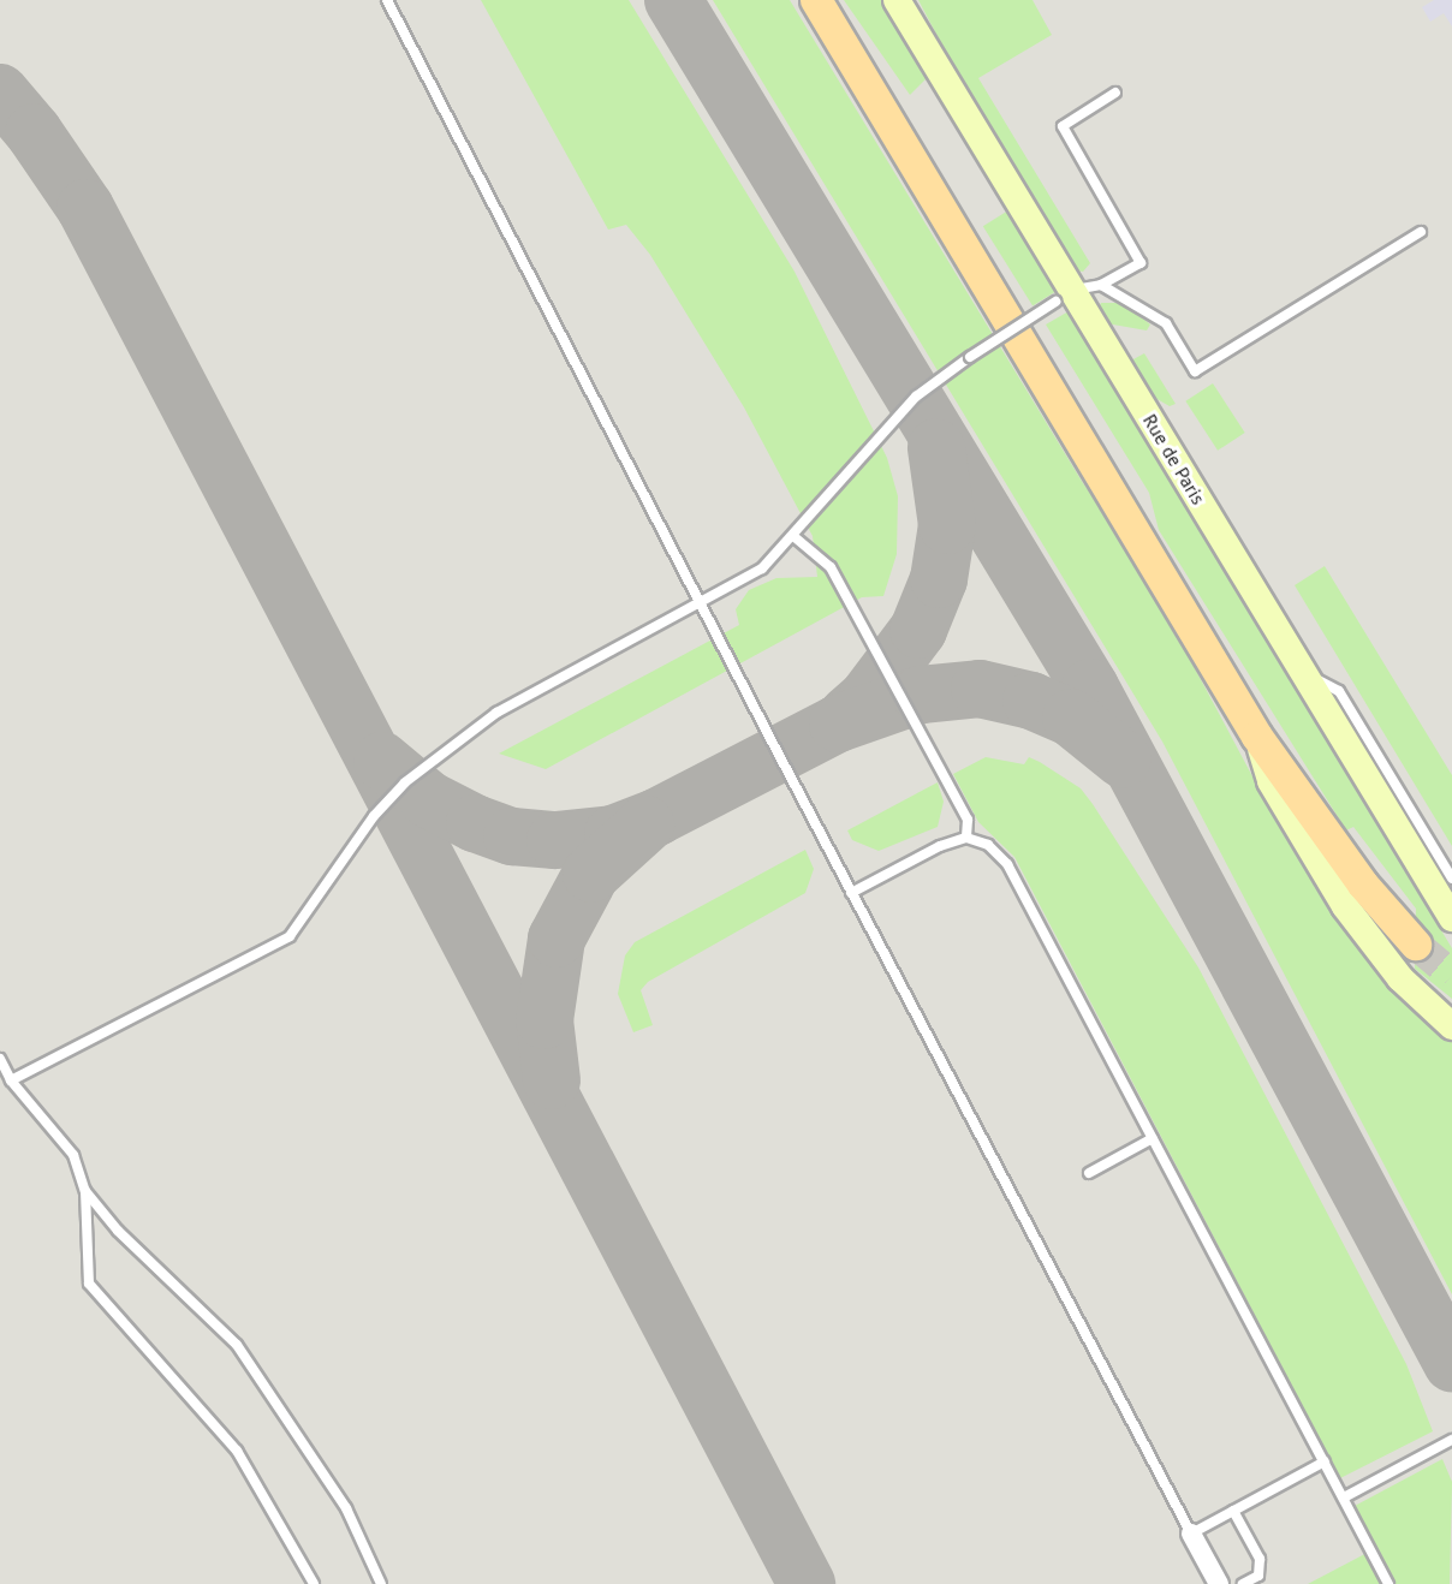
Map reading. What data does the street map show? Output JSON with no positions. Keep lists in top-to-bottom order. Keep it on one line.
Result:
{"streets":{"street":["Rue de Paris"]}}
